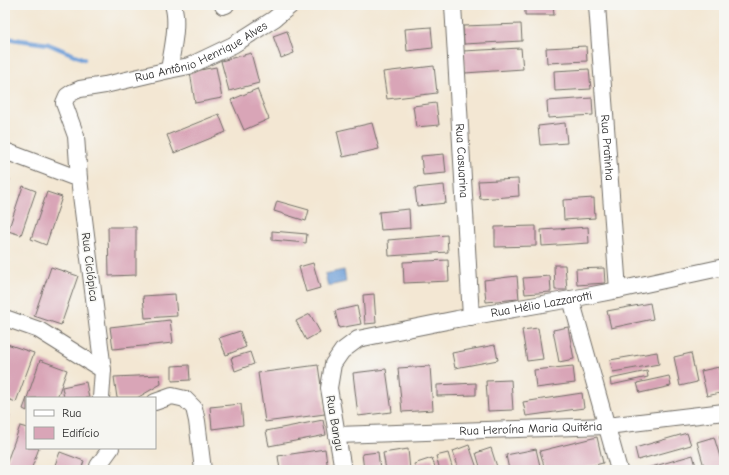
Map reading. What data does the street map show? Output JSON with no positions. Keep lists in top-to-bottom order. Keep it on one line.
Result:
{"streets":{"street":["Rua Antônio Henrique Alves","Rua Pratinha","Rua Casuarina","Rua Ciclópica","Rua Hélio Lazzarotti","Rua Bangu","Rua Heroína Maria Quitéria"]},"crossings":[["Rua Antônio Henrique Alves","Rua Ciclópica"],["Rua Pratinha","Rua Hélio Lazzarotti"],["Rua Casuarina","Rua Hélio Lazzarotti"],["Rua Hélio Lazzarotti","Rua Bangu"],["Rua Bangu","Rua Heroína Maria Quitéria"]],"legend":["Rua","Edifício"]}
